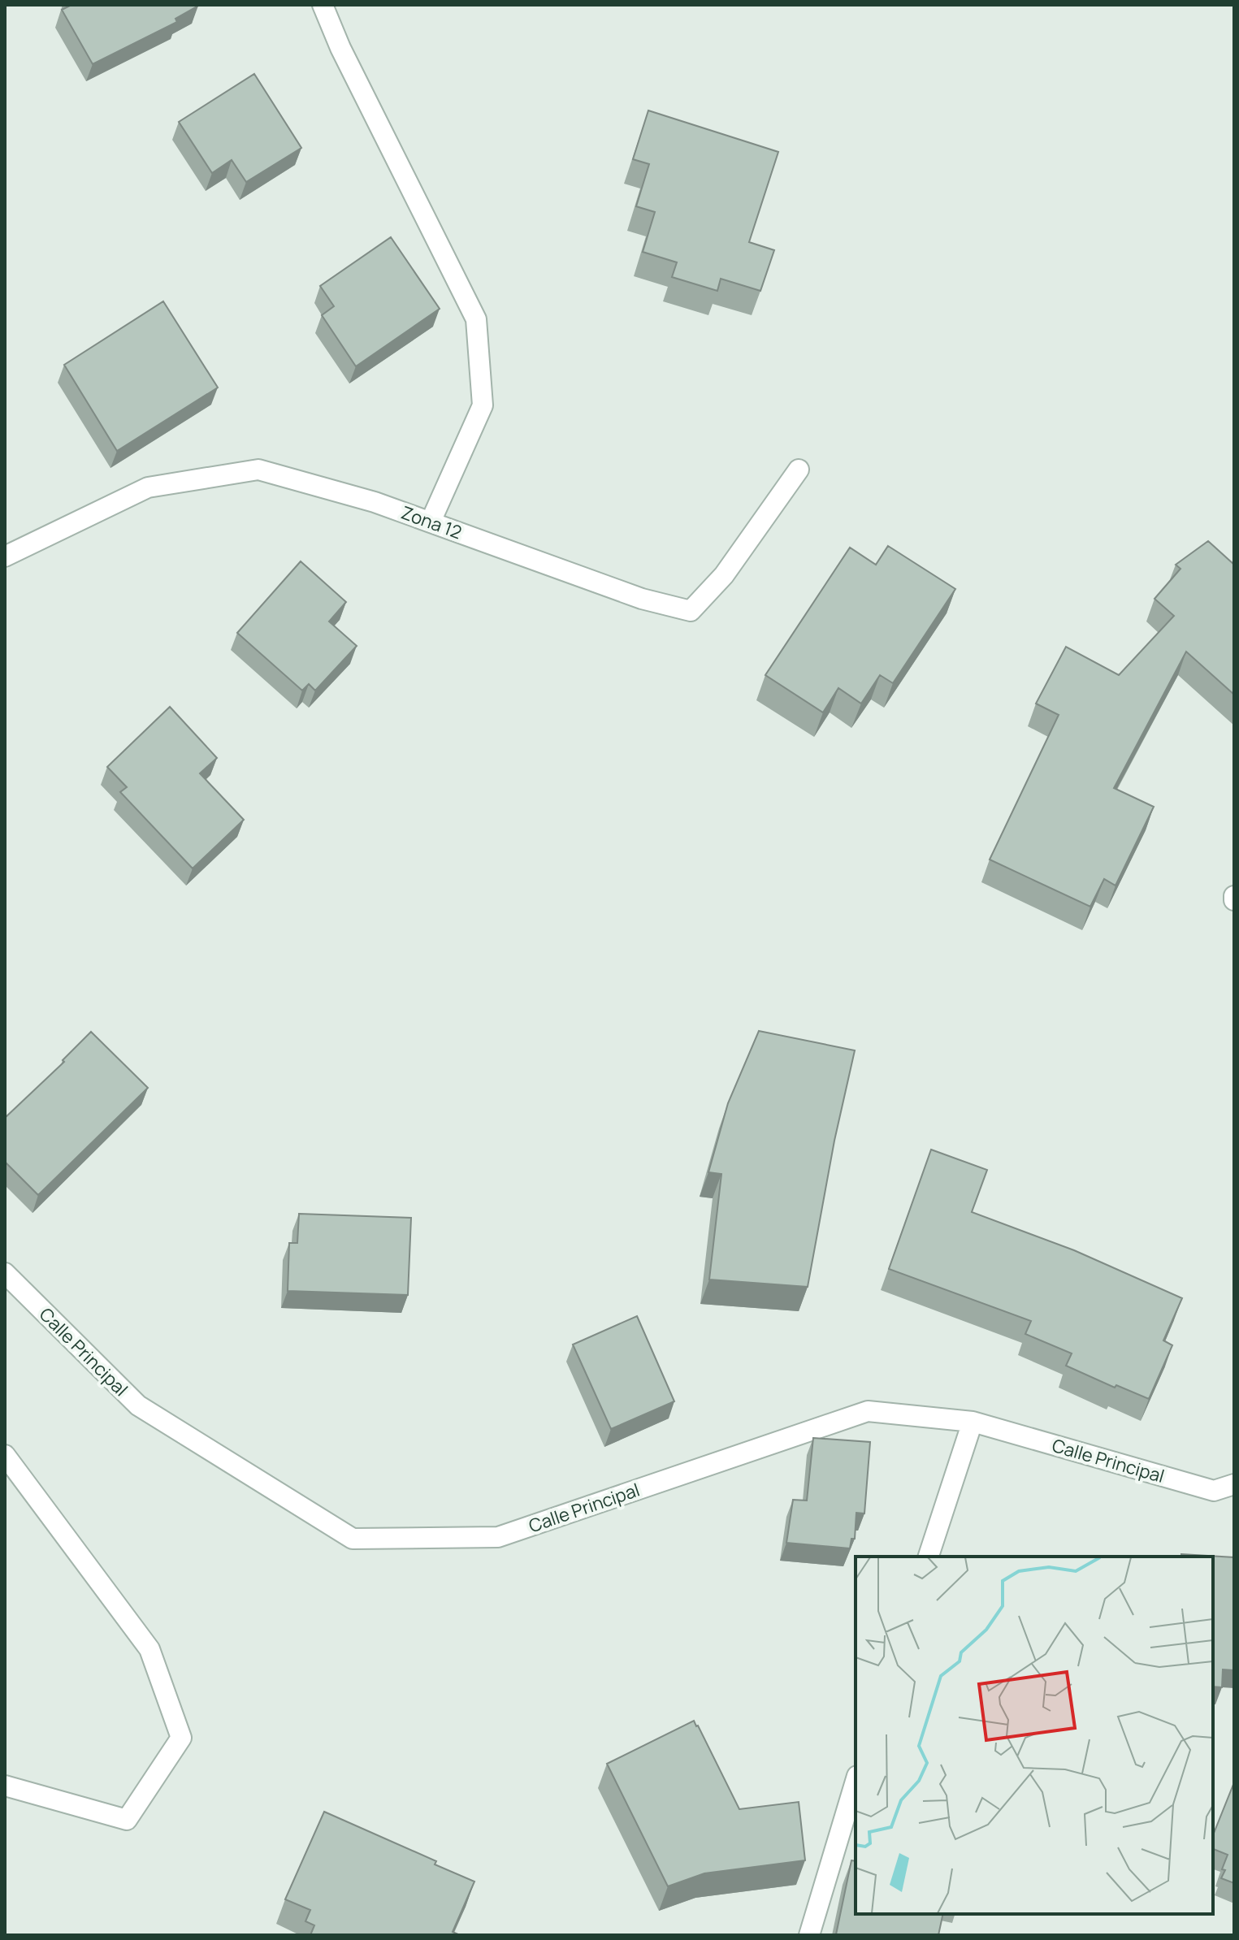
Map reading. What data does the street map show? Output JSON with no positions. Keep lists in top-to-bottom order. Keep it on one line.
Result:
{"streets":{"street":["Zona 12","Calle Principal"]}}
